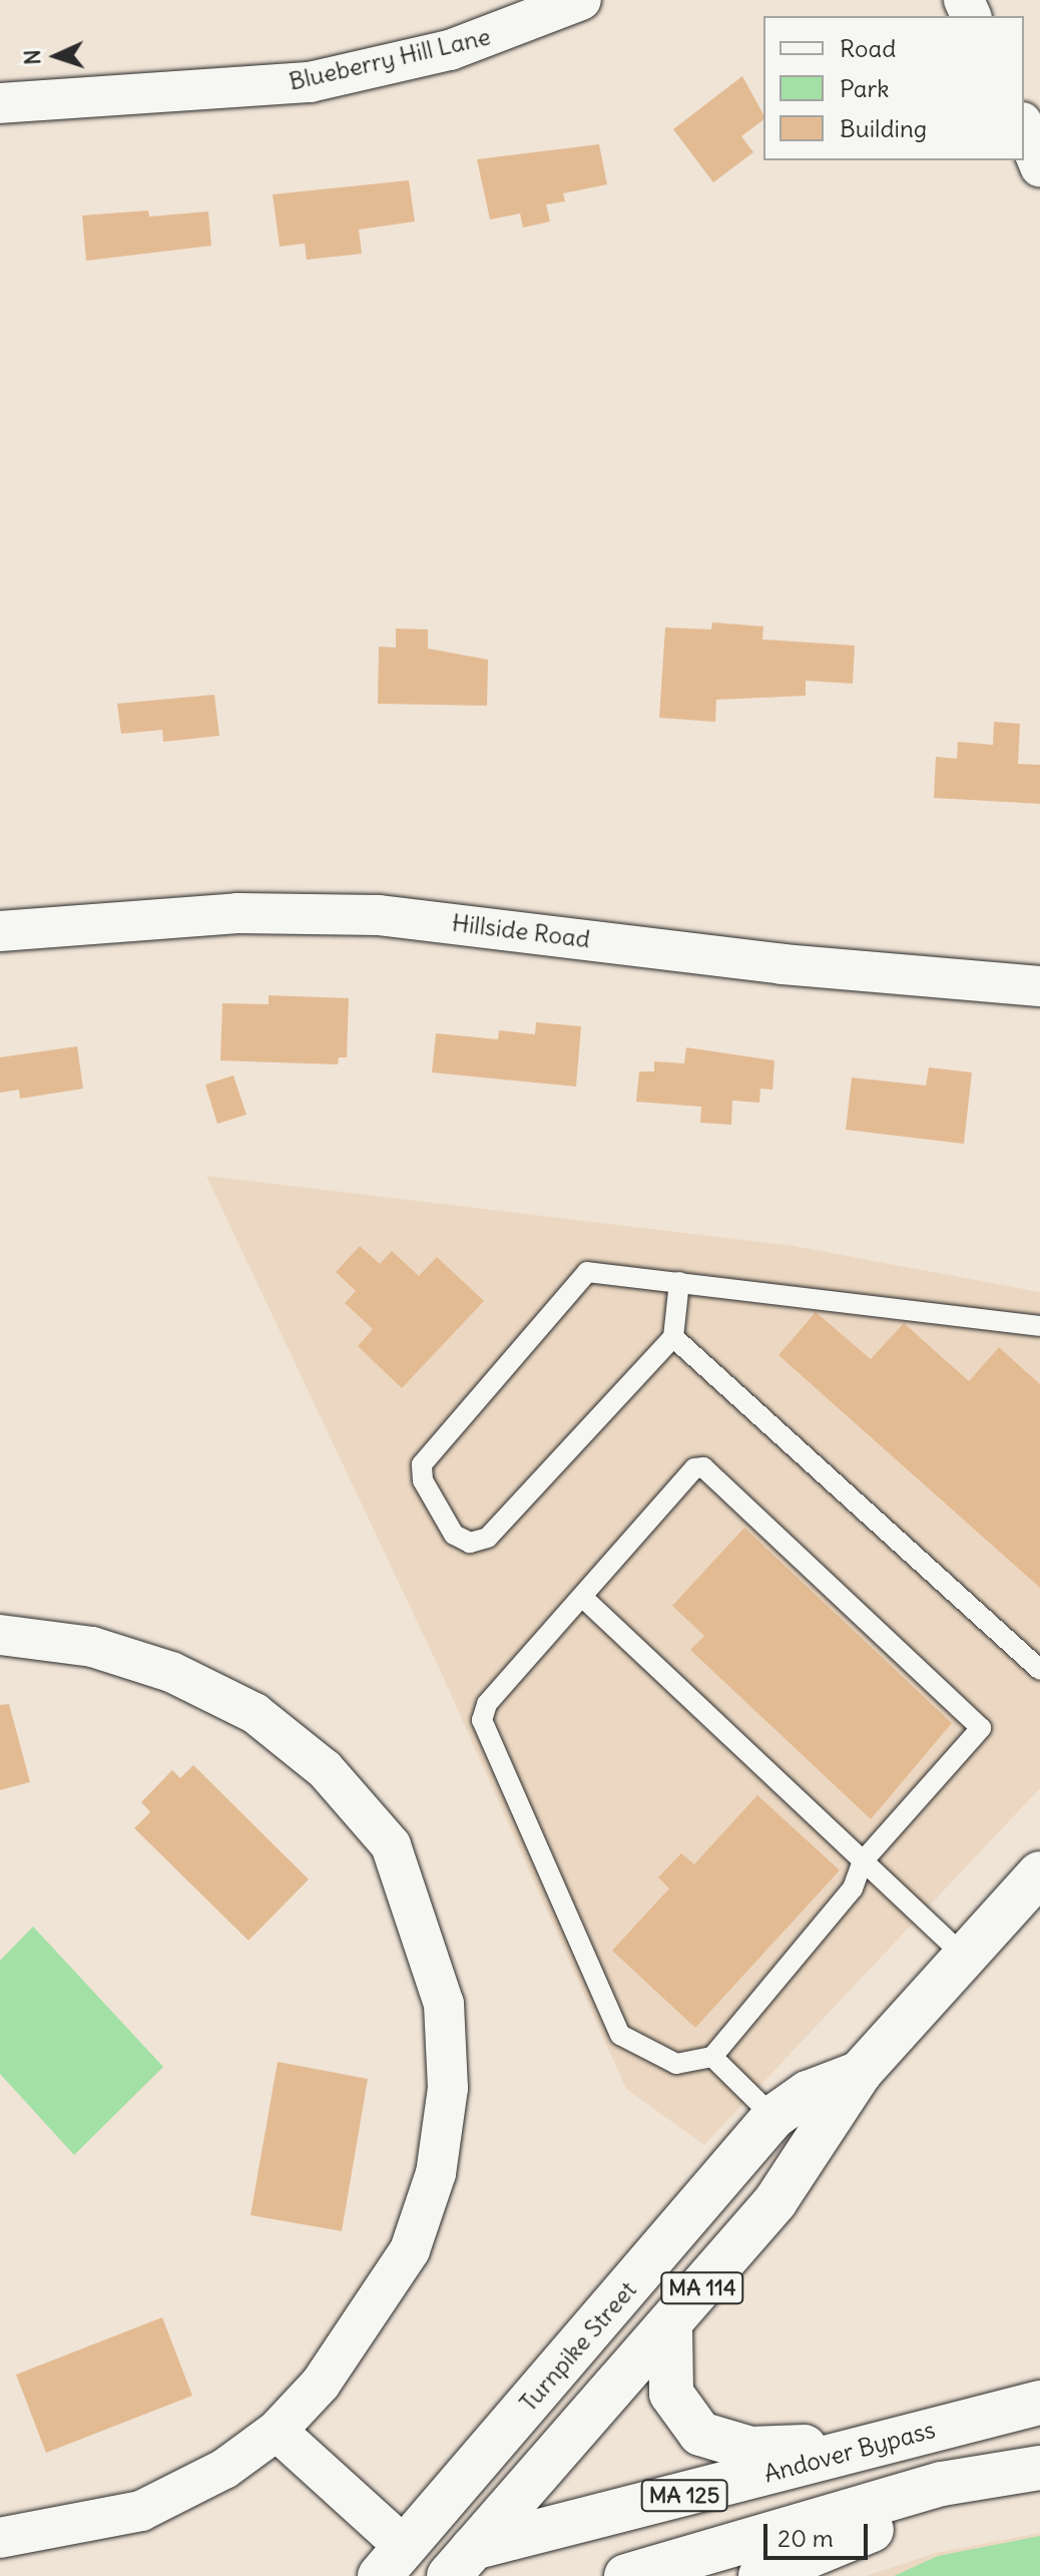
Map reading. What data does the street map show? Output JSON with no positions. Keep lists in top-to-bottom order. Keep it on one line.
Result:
{"streets":{"main road":["MA 114","Turnpike Street","Andover Bypass","MA 125"],"street":["Blueberry Hill Lane","Hillside Road"]},"crossings":[["Turnpike Street","Andover Bypass"]],"legend":["Road","Park","Building"],"scale_bar":"20 m","north":"left"}
